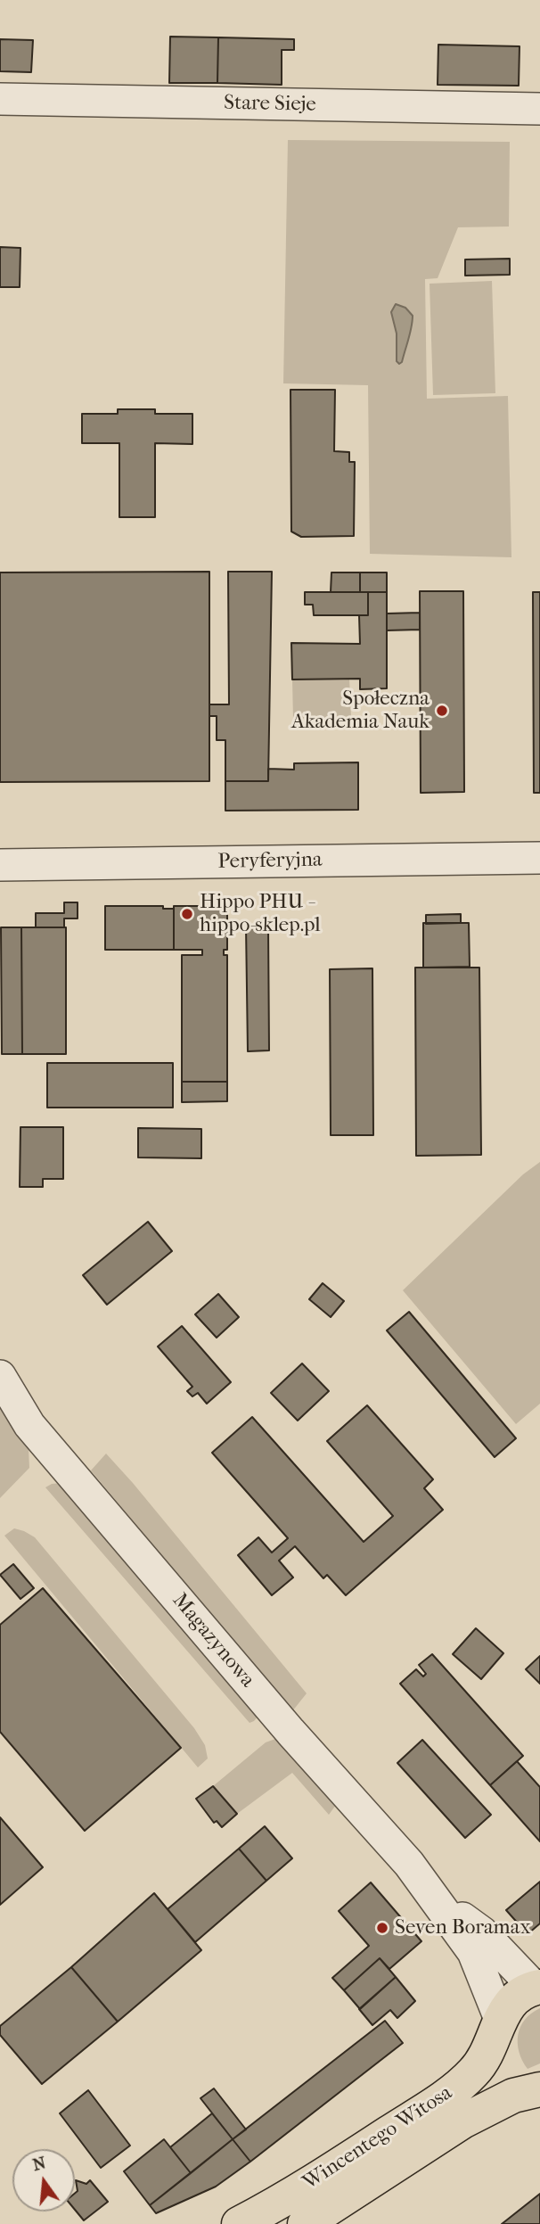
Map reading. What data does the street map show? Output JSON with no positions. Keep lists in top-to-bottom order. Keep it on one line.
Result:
{"streets":{"main road":["Wincentego Witosa"],"street":["Stare Sieje","Peryferyjna","Magazynowa"]},"crossings":[["Magazynowa","Wincentego Witosa"]],"places":["Społeczna Akademia Nauk","Hippo PHU - hippo-sklep.pl","Seven Boramax"],"north":"top"}
